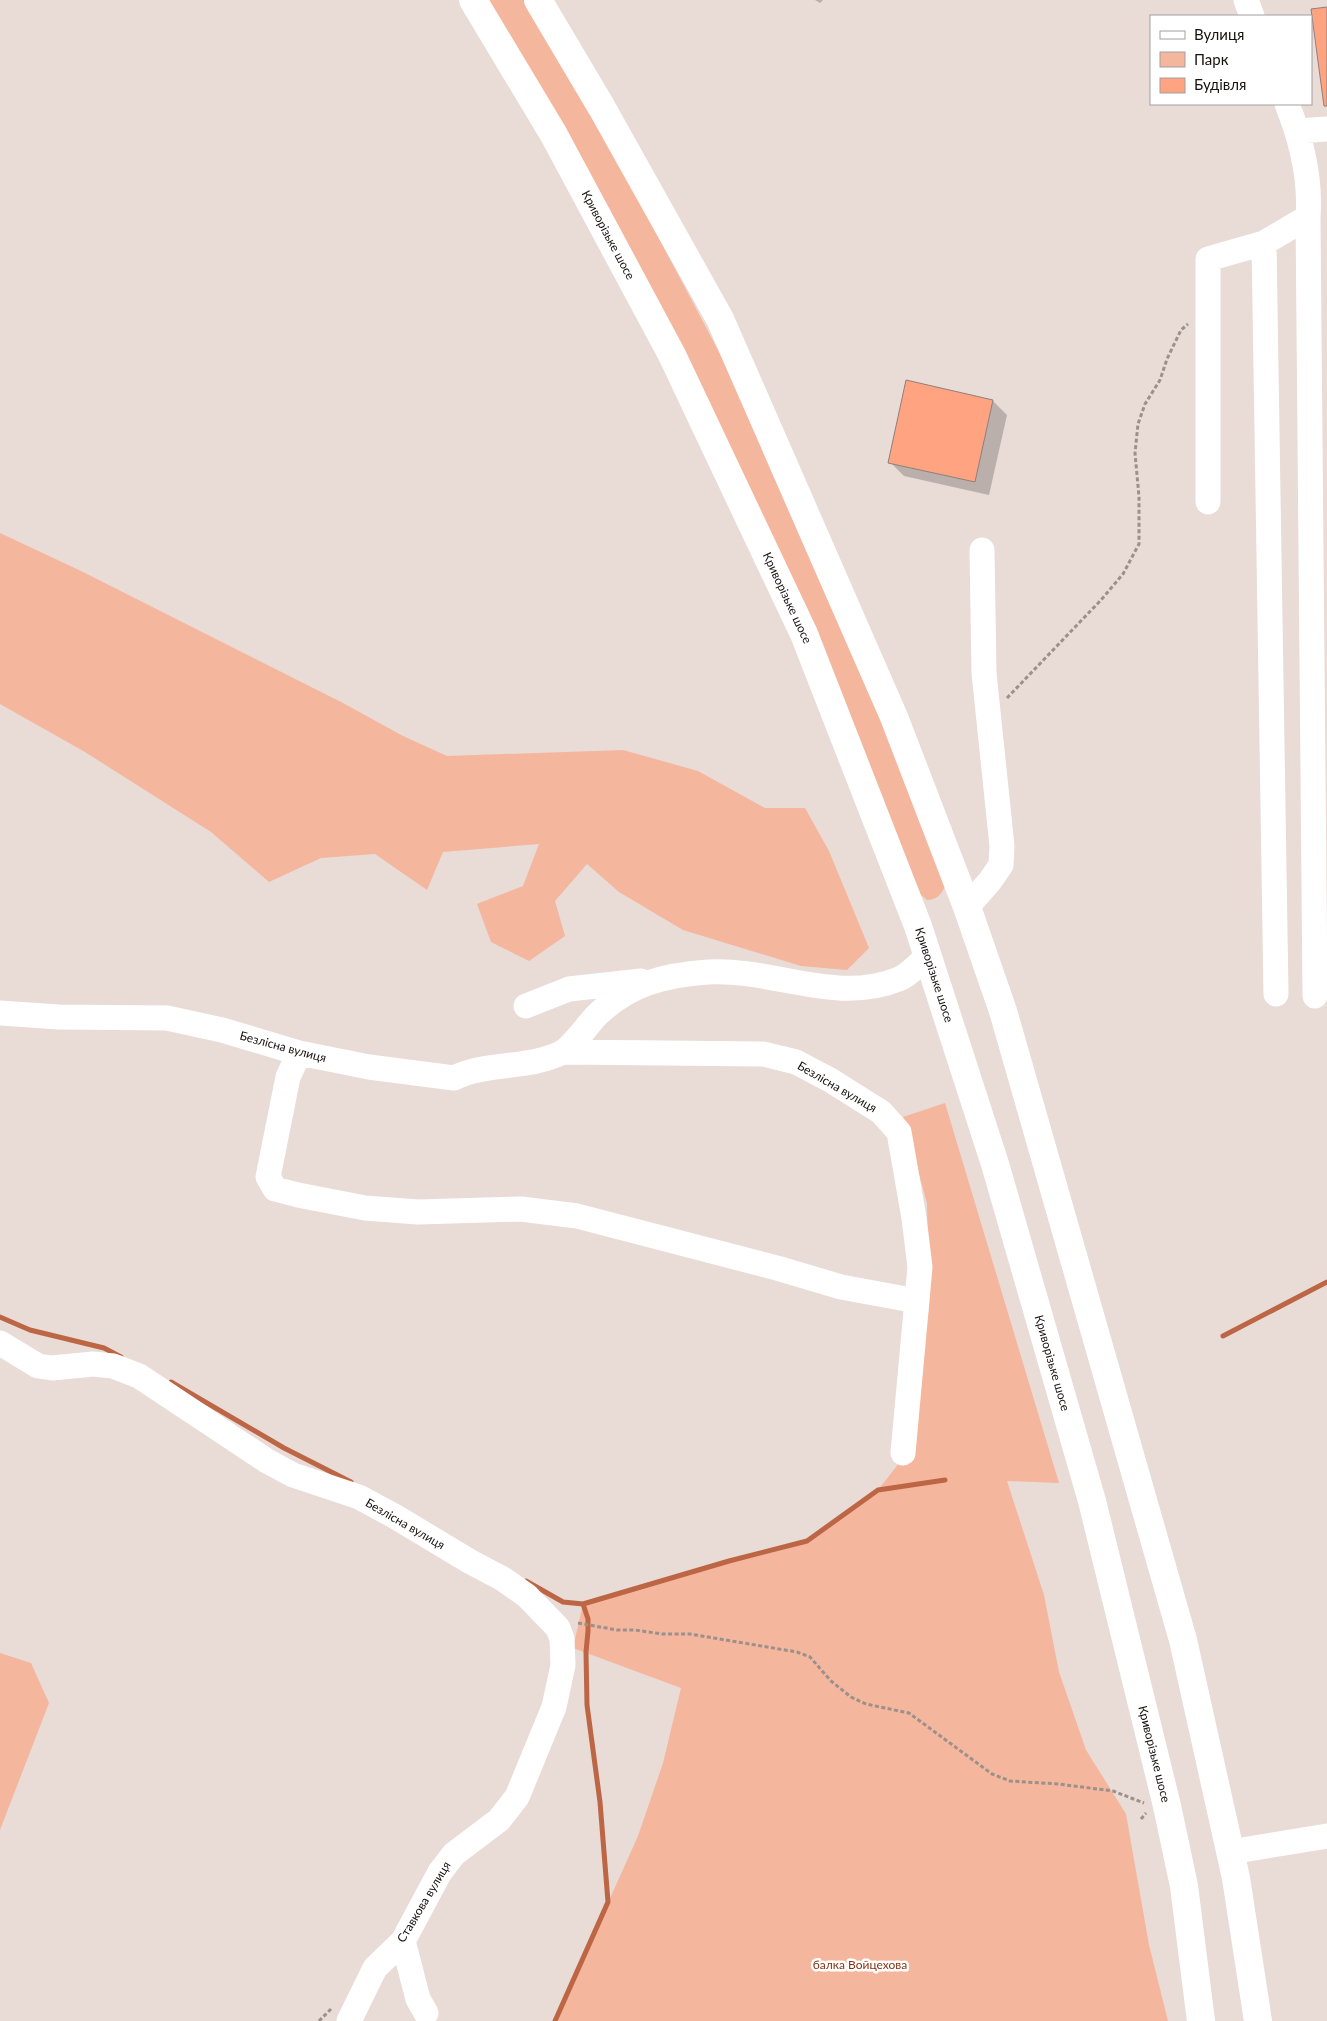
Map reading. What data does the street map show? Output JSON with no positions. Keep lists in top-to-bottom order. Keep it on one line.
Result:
{"streets":{"highway":["Криворізьке шосе"],"street":["Безлісна вулиця","Ставкова вулиця"]},"crossings":[["Криворізьке шосе","Безлісна вулиця"],["Безлісна вулиця","Ставкова вулиця"]],"parks":["балка Войцехова"],"legend":["Вулиця","Парк","Будівля"]}
